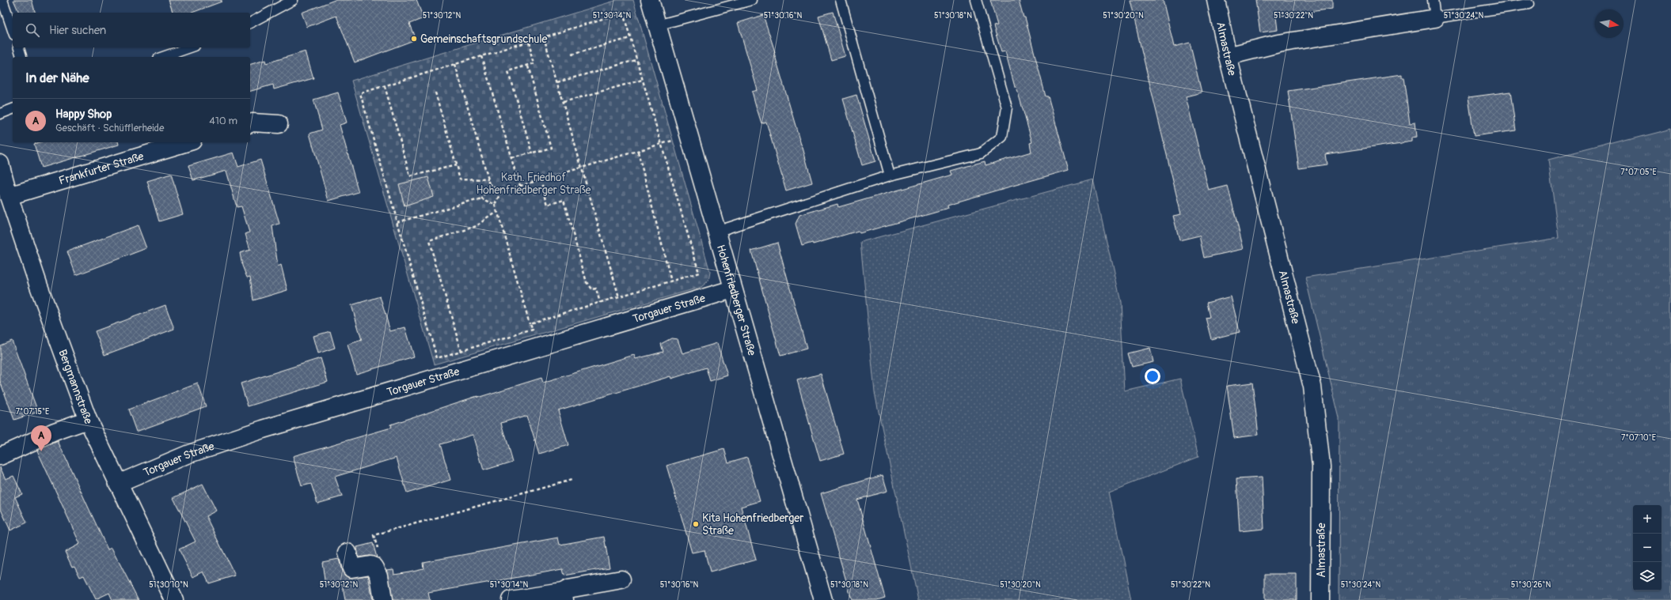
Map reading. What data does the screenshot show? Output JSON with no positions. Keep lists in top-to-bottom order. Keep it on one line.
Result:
{"streets":{"street":["Almastraße","Frankfurter Straße","Hohenfriedberger Straße","Torgauer Straße","Bergmannstraße"]},"crossings":[["Frankfurter Straße","Bergmannstraße"],["Hohenfriedberger Straße","Torgauer Straße"],["Torgauer Straße","Bergmannstraße"]],"parks":["Kath. Friedhof Hohenfriedberger Straße"],"places":["Gemeinschaftsgrundschule","Kita Hohenfriedberger Straße"],"north":"right","page":{"search":"Hier suchen","heading":"In der Nähe","list":[{"mark":"A","name":"Happy Shop","note":"Geschäft · Schüfflerheide","value":"410 m"}],"pins":"A","map_buttons":["+","−"]},"coordinates":["51°30'12\"N","51°30'14\"N","51°30'16\"N","51°30'18\"N","51°30'20\"N","51°30'22\"N","51°30'24\"N","7°07'05\"E","7°07'15\"E","7°07'10\"E","51°30'10\"N","51°30'26\"N"]}
